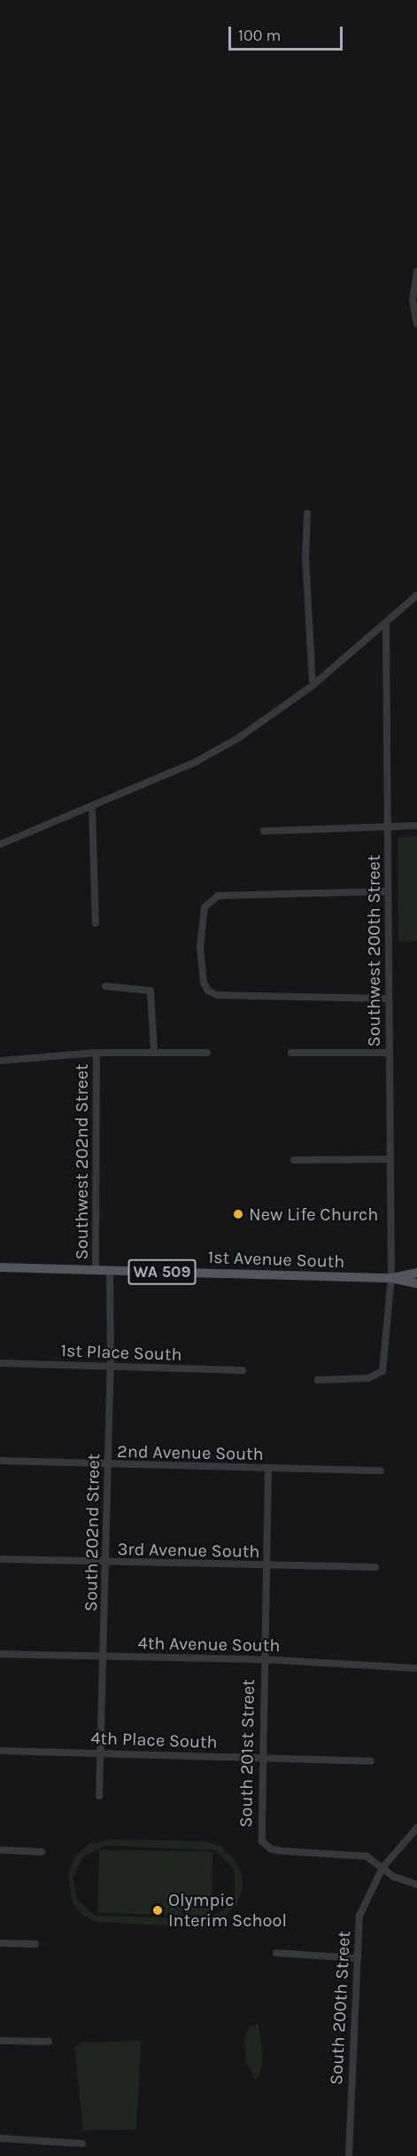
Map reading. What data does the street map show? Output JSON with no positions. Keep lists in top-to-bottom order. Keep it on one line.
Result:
{"streets":{"main road":["1st Avenue South","WA 509"],"street":["Southwest 200th Street","Southwest 202nd Street","1st Place South","2nd Avenue South","South 202nd Street","3rd Avenue South","4th Avenue South","4th Place South","South 201st Street","South 200th Street"]},"crossings":[["Southwest 200th Street","1st Avenue South"],["Southwest 202nd Street","1st Avenue South"],["1st Avenue South","South 202nd Street"],["1st Place South","South 202nd Street"],["2nd Avenue South","South 202nd Street"],["2nd Avenue South","South 201st Street"],["South 202nd Street","3rd Avenue South"],["South 202nd Street","4th Avenue South"],["South 202nd Street","4th Place South"],["3rd Avenue South","South 201st Street"],["4th Avenue South","South 201st Street"],["4th Place South","South 201st Street"],["South 201st Street","South 200th Street"]],"places":["New Life Church","Olympic Interim School"],"scale_bar":"100 m"}
